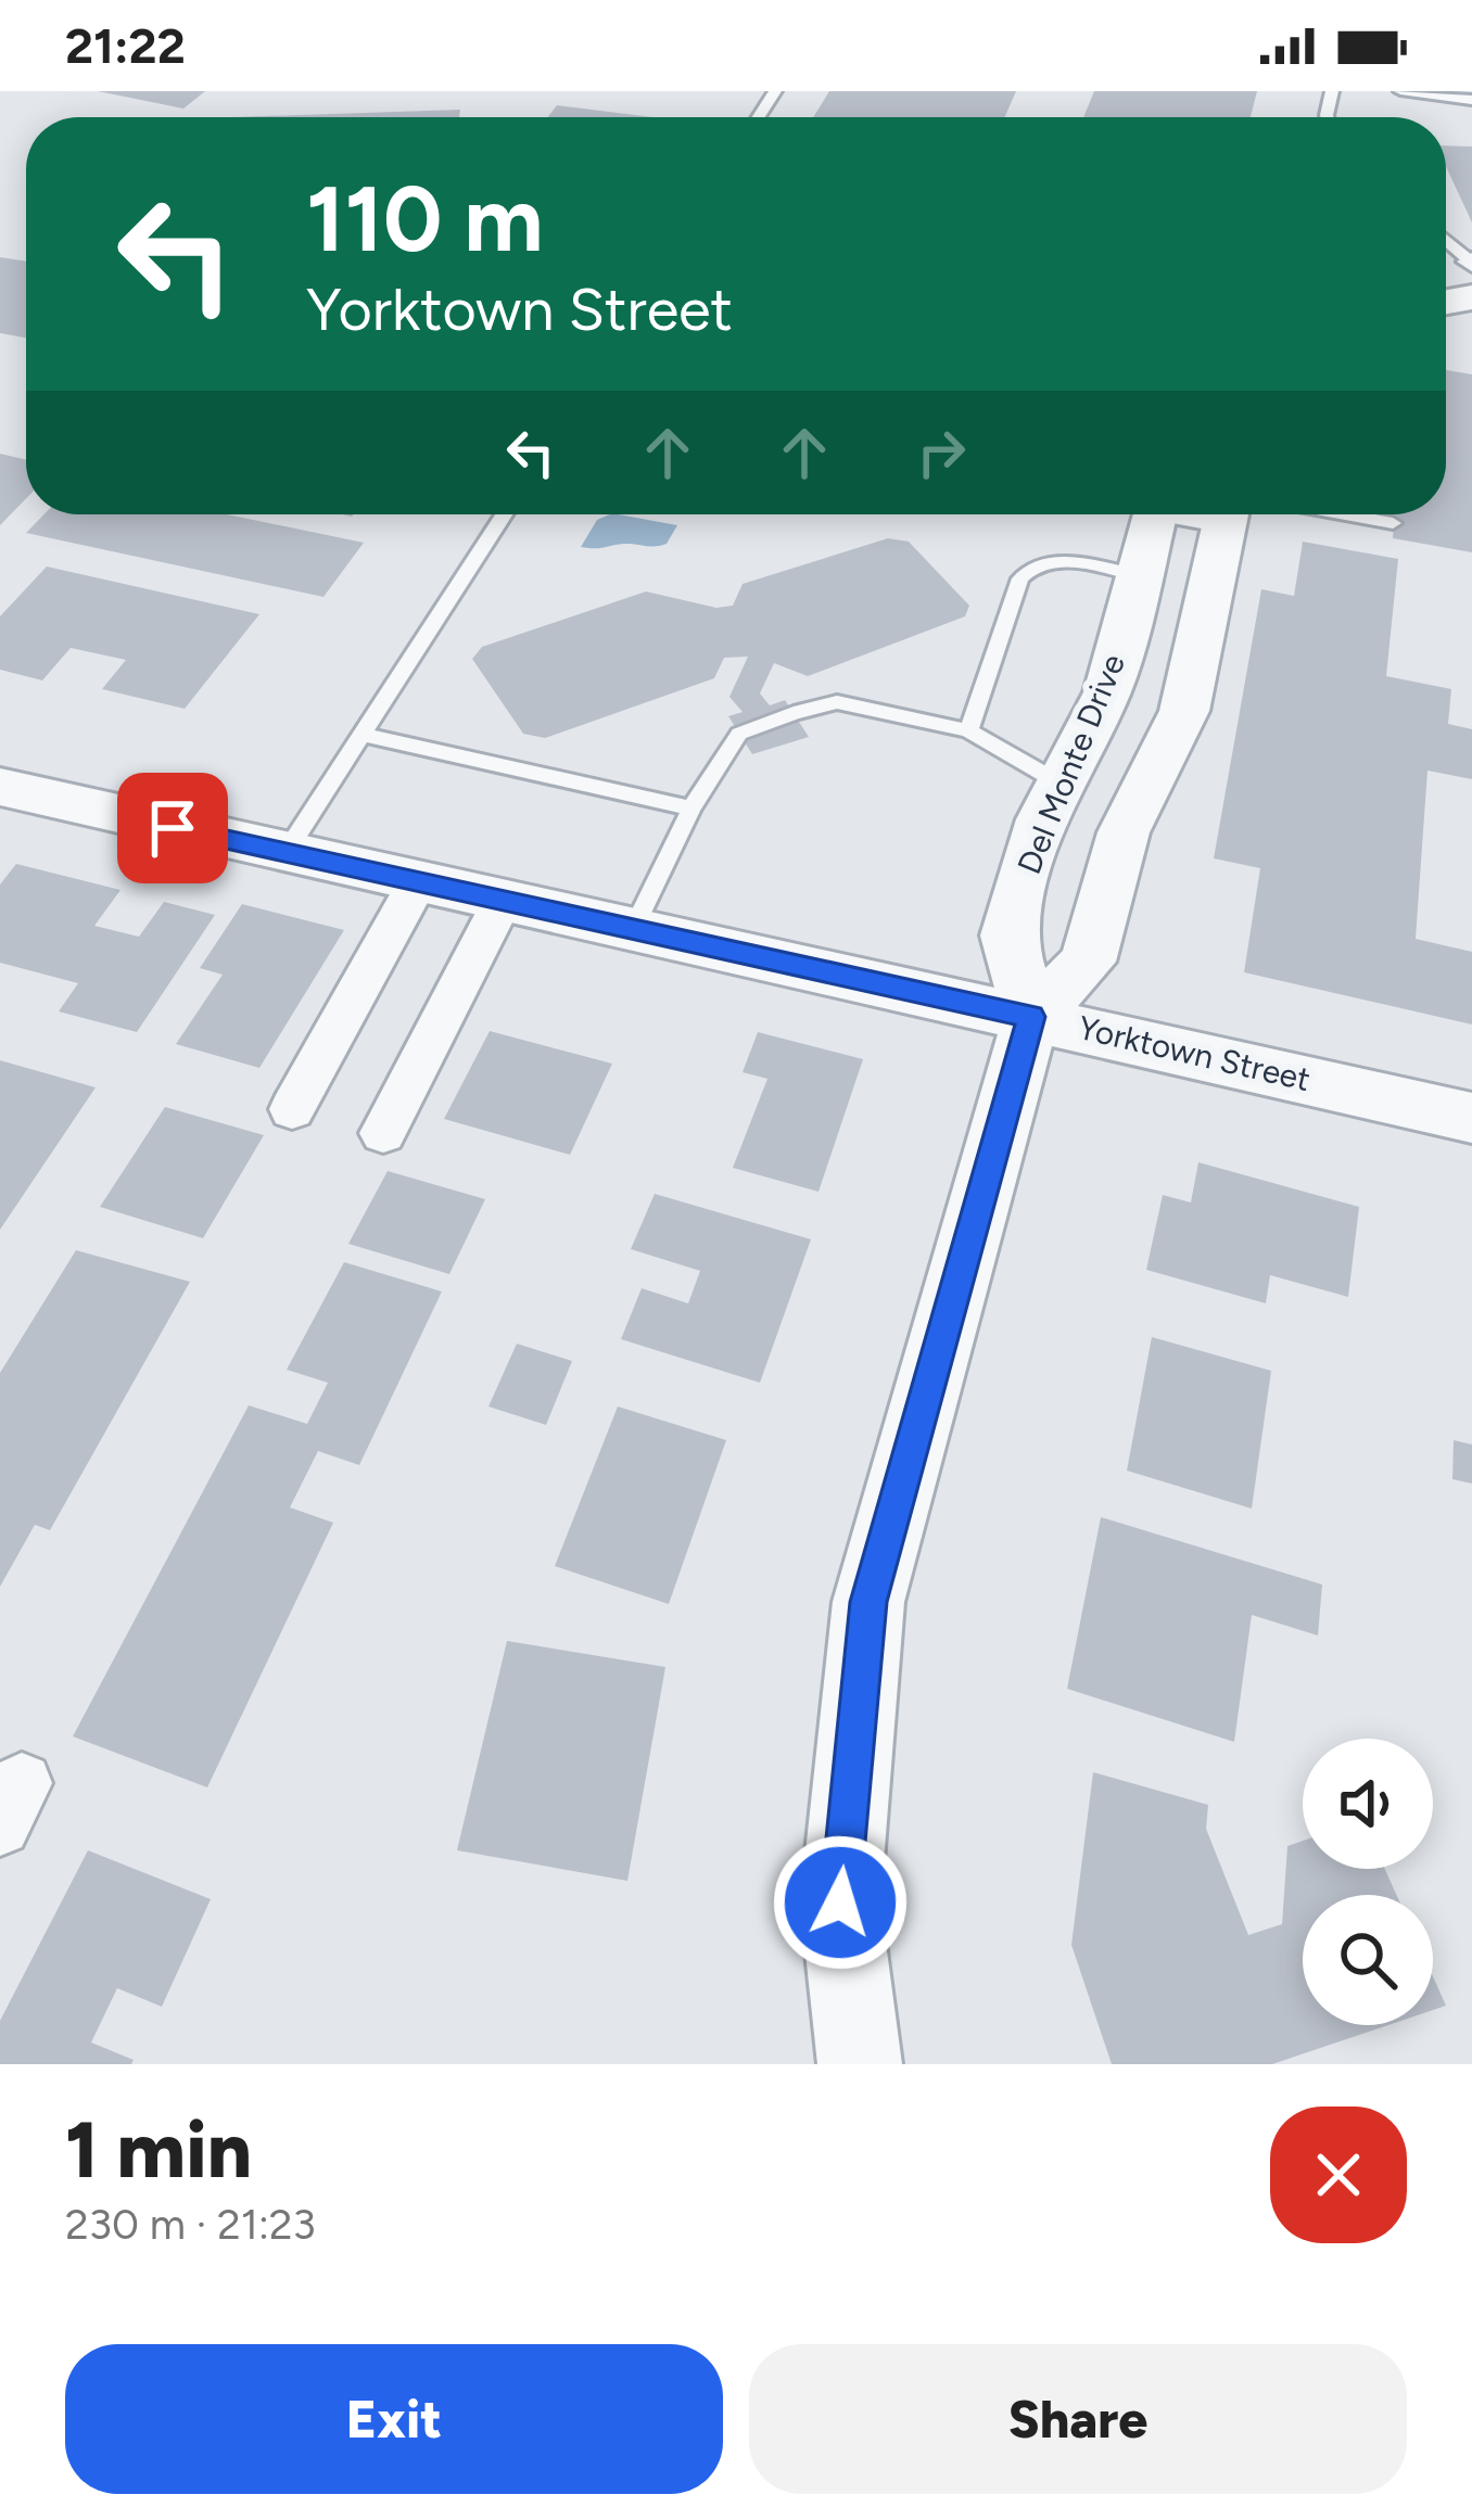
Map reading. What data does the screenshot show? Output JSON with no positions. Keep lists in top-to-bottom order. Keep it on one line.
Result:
{"streets":{"street":["Del Monte Drive","Yorktown Street"]},"crossings":[["Del Monte Drive","Yorktown Street"]],"page":{"status":"21:22","turn":["110 m","Yorktown Street"],"heading":["1 min","230 m · 21:23"],"buttons":["Exit","Share"]}}
